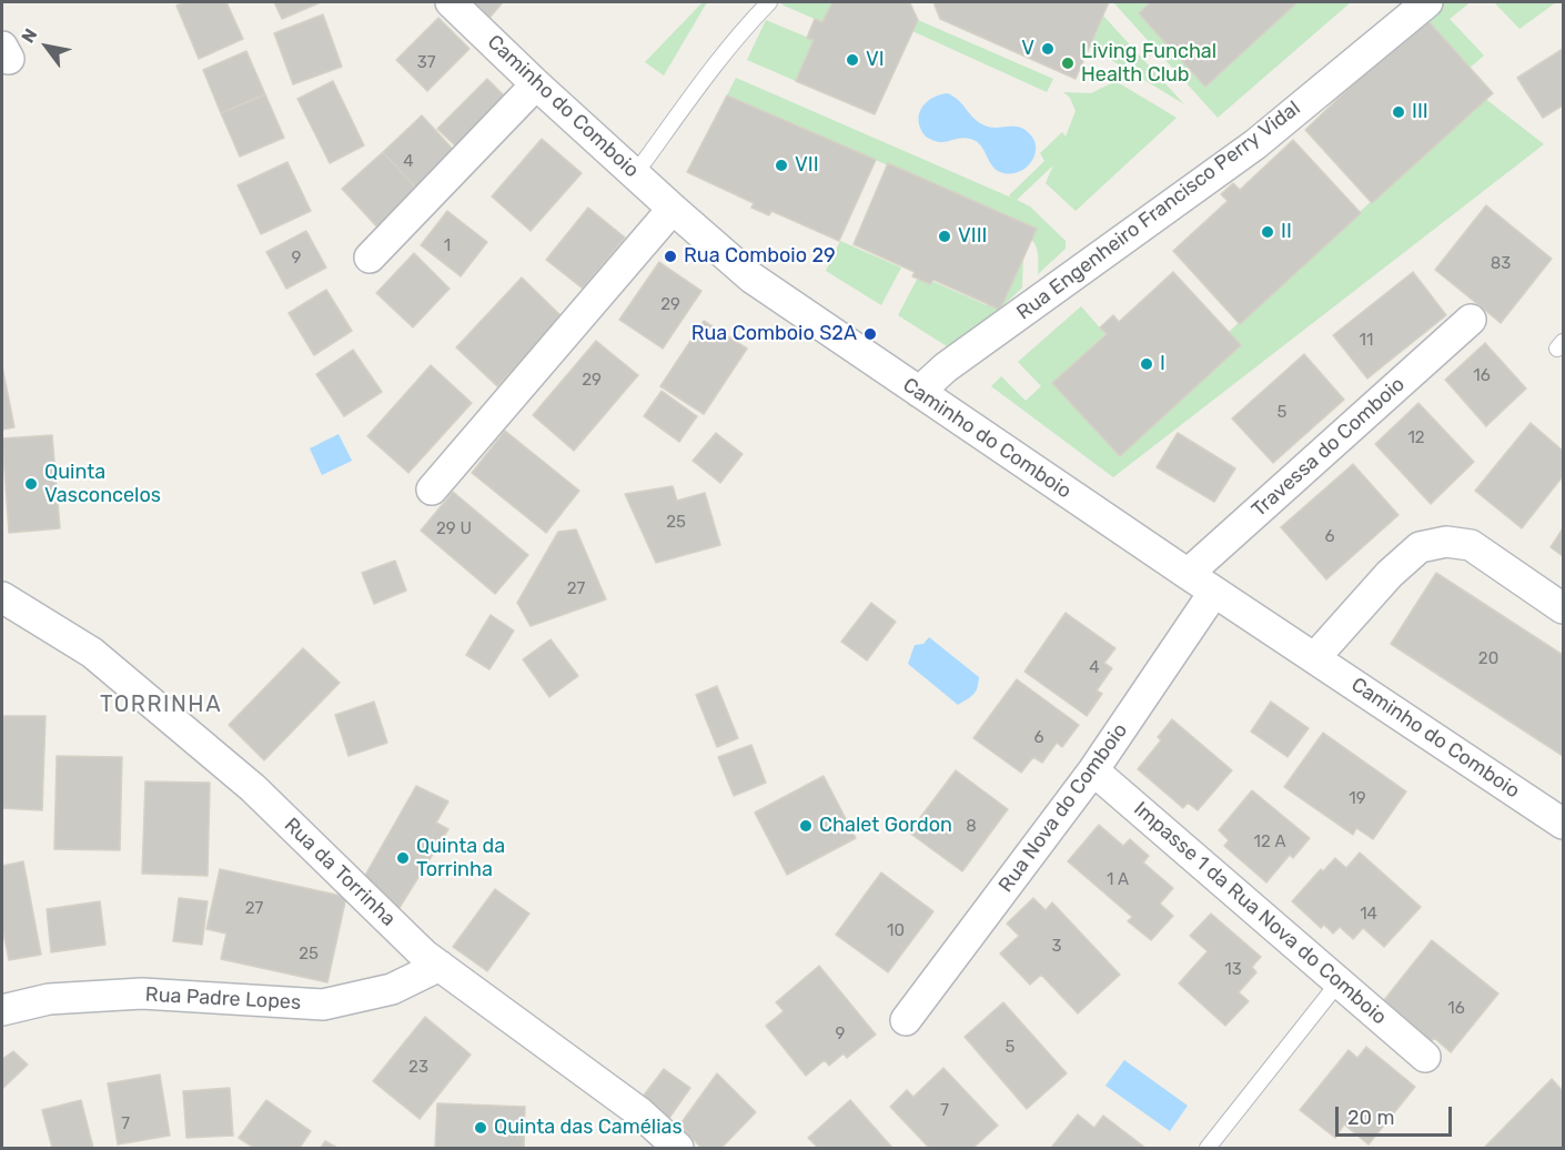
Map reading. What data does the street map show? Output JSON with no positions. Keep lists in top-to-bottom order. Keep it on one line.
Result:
{"streets":{"street":["Caminho do Comboio","Rua Engenheiro Francisco Perry Vidal","Travessa do Comboio","Rua Nova do Comboio","Rua da Torrinha","Impasse 1 da Rua Nova do Comboio","Rua Padre Lopes"]},"crossings":[["Caminho do Comboio","Rua Engenheiro Francisco Perry Vidal"],["Caminho do Comboio","Travessa do Comboio"],["Caminho do Comboio","Rua Nova do Comboio"],["Rua Nova do Comboio","Impasse 1 da Rua Nova do Comboio"],["Rua da Torrinha","Rua Padre Lopes"]],"districts":["TORRINHA"],"places":["V","VI","Living Funchal Health Club","III","VII","II","VIII","Rua Comboio 29","Rua Comboio S2A","I","Quinta Vasconcelos","Chalet Gordon","Quinta da Torrinha","Quinta das Camélias"],"house_numbers":["37","4","1","9","83","29","11","16","29","5","12","25","29 U","6","27","20","4","6","19","8","12 A","1 A","27","14","10","3","25","13","16","9","5","23","7","7"],"scale_bar":"20 m","north":"top left"}
